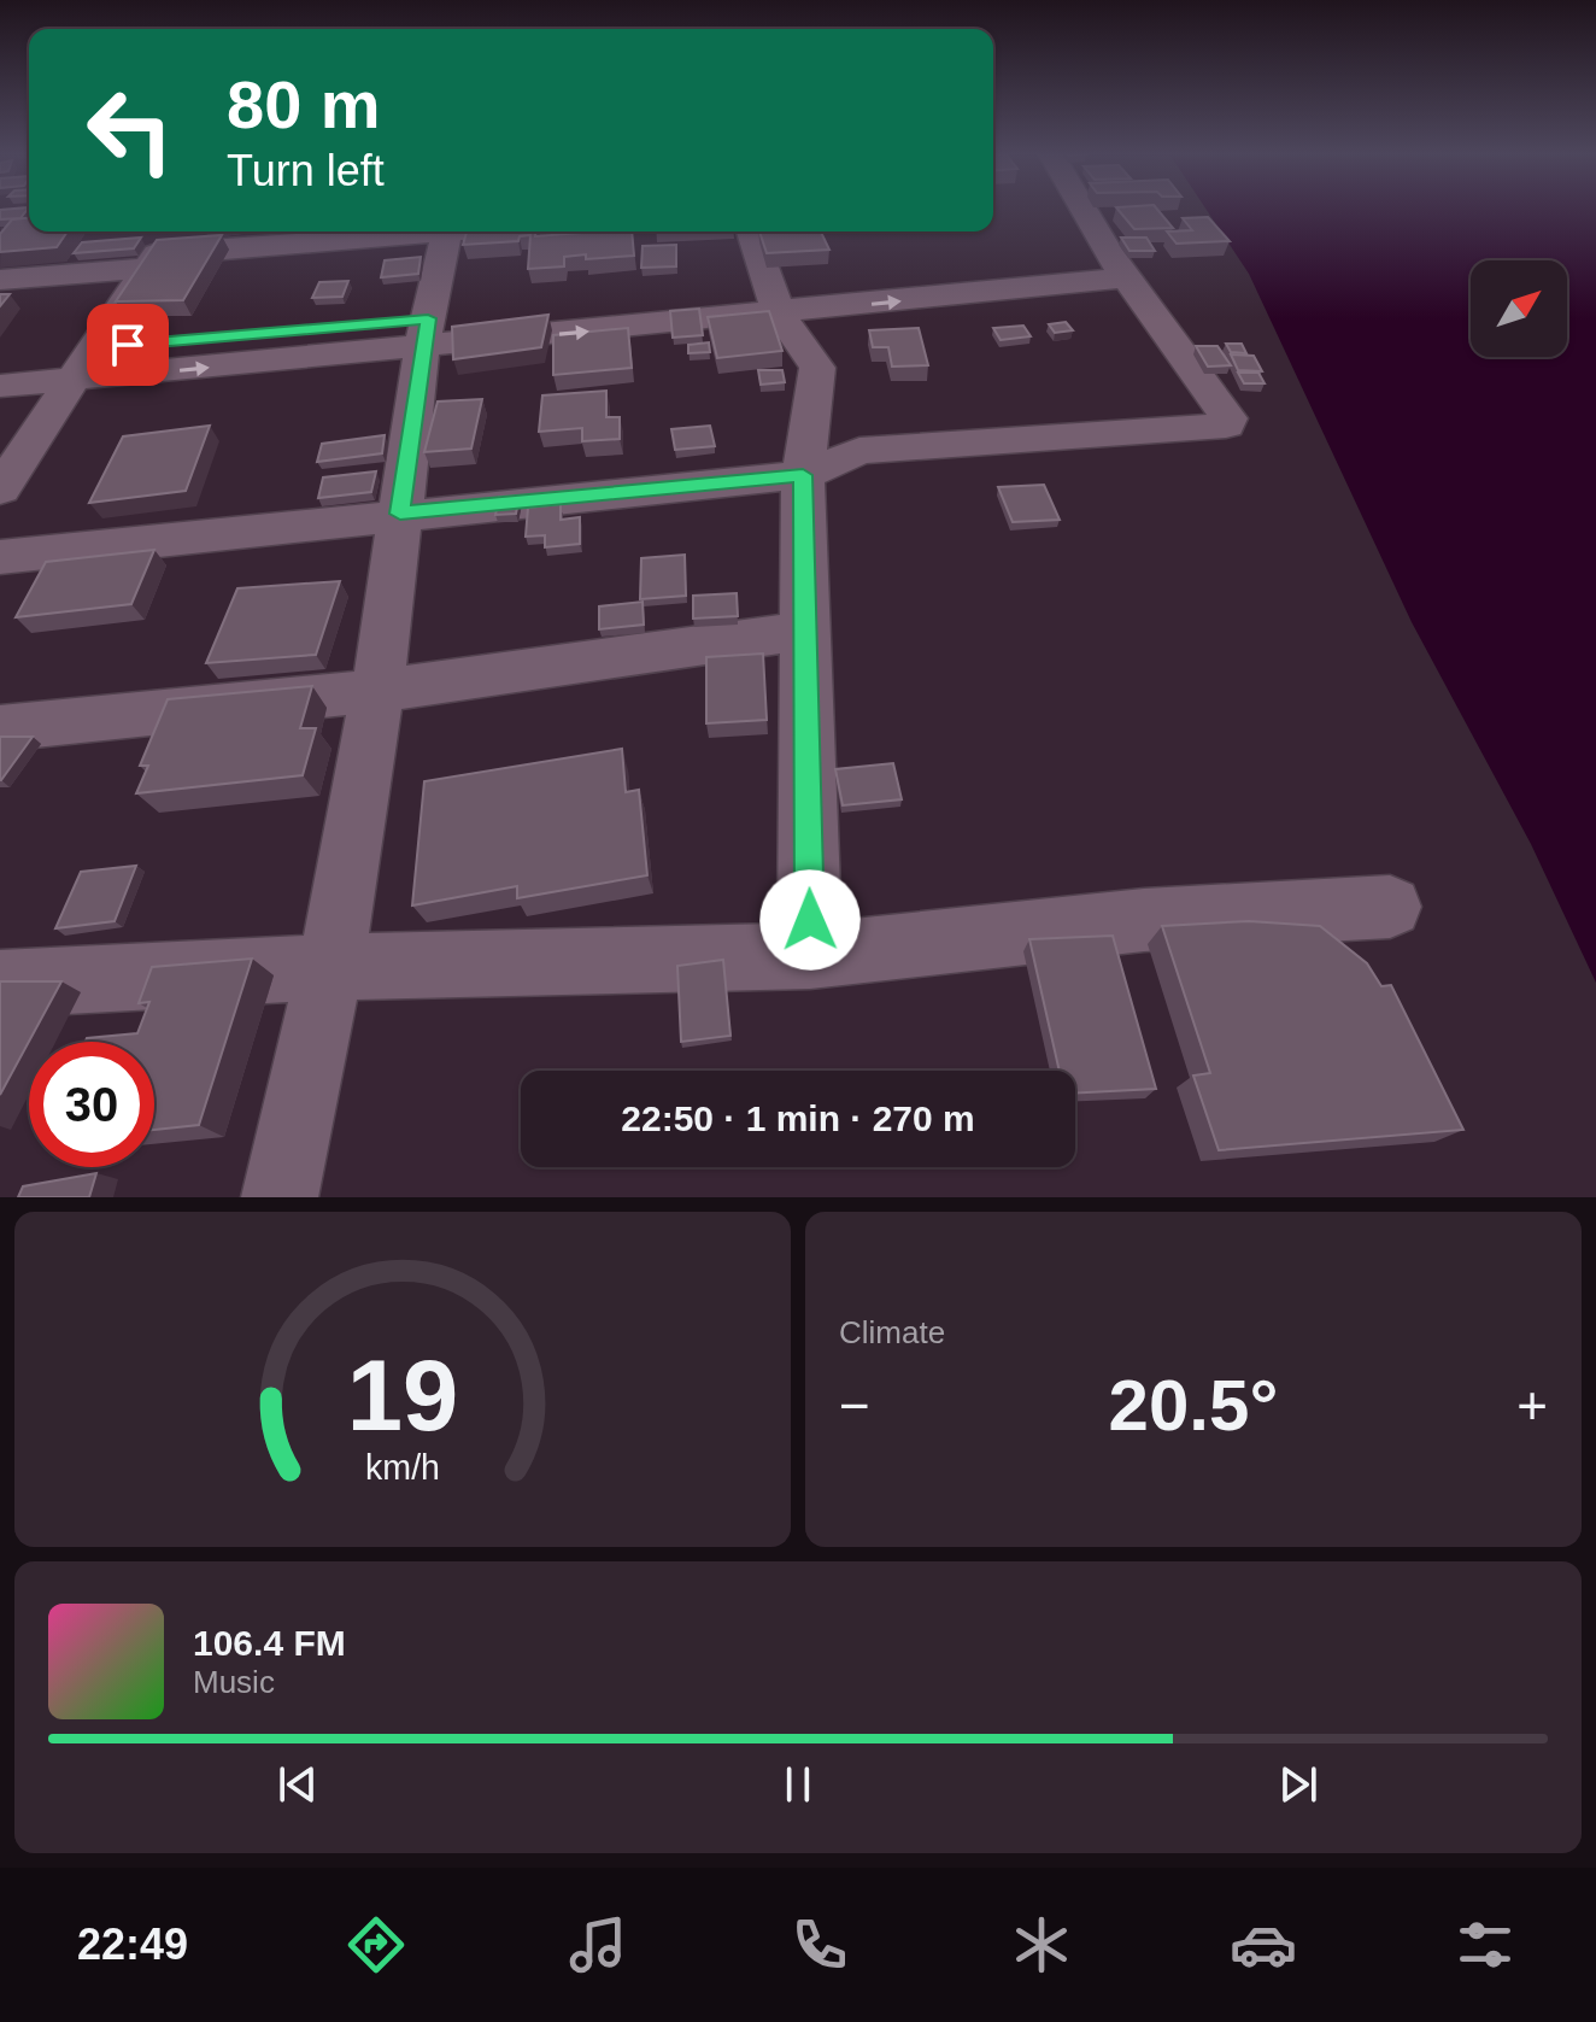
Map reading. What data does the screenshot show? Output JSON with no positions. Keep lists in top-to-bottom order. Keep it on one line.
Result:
{"north":"top right","page":{"turn":["80 m","Turn left"],"limit":"30","trip":"22:50 · 1 min · 270 m","tile":"Climate","heat":["−","20.5°","+"],"song":["106.4 FM","Music"],"tabs":"22:49","gauge":["19","km/h"]}}
